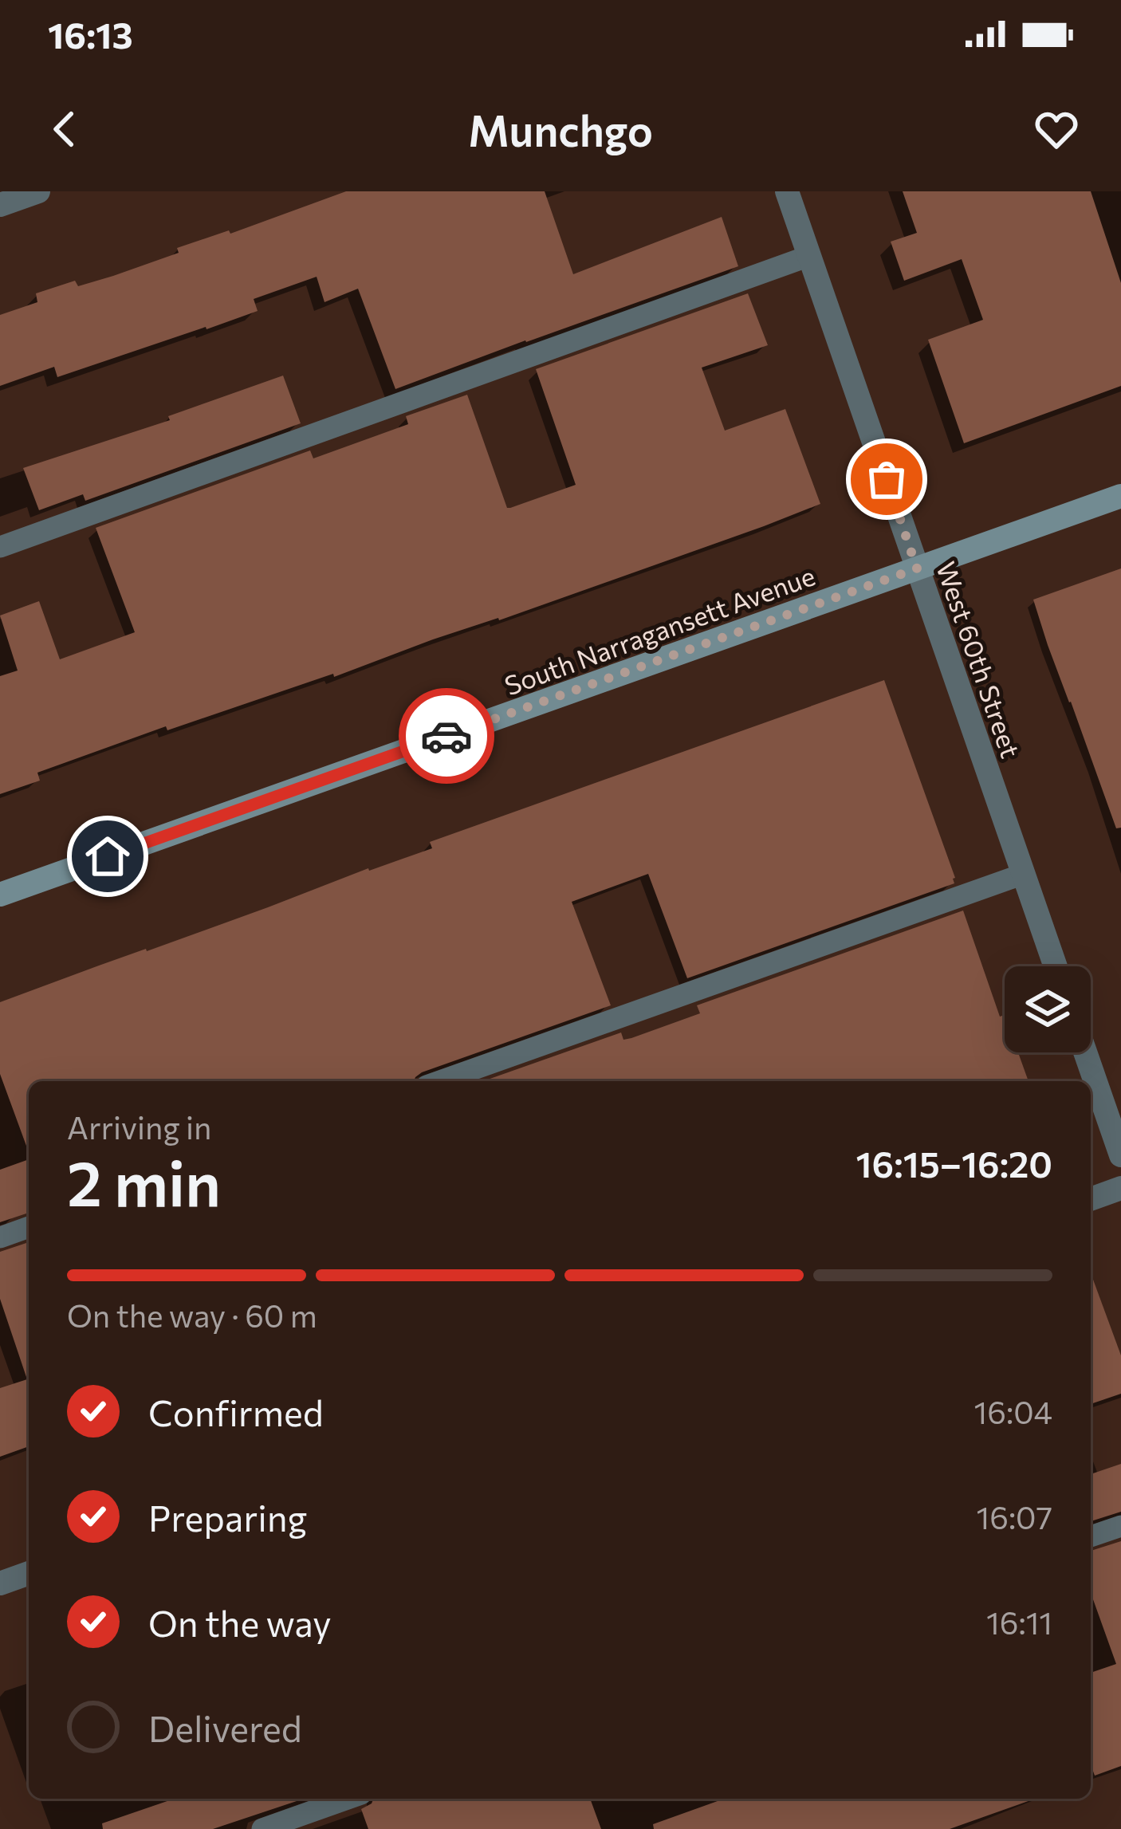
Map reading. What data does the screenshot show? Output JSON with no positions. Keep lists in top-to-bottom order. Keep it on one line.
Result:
{"streets":{"street":["South Narragansett Avenue","West 60th Street"]},"crossings":[["South Narragansett Avenue","West 60th Street"]],"page":{"status":"16:13","header":"Munchgo","heading":["2 min","Arriving in","16:15–16:20"],"bar":"On the way · 60 m","list":[["Confirmed","16:04"],["Preparing","16:07"],["On the way","16:11"],"Delivered"]}}
